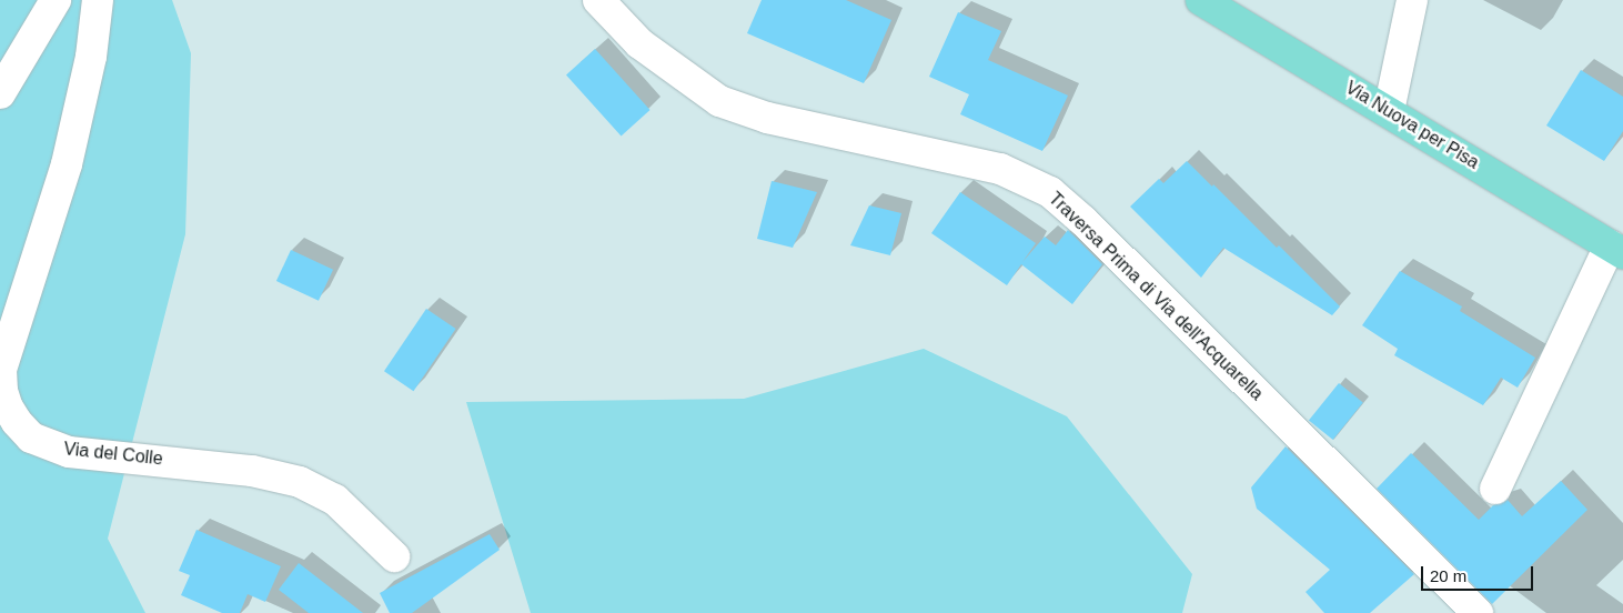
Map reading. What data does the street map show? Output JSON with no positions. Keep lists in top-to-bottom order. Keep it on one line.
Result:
{"streets":{"main road":["Via Nuova per Pisa"],"street":["Traversa Prima di Via dell'Acquarella","Via del Colle"]},"scale_bar":"20 m"}
